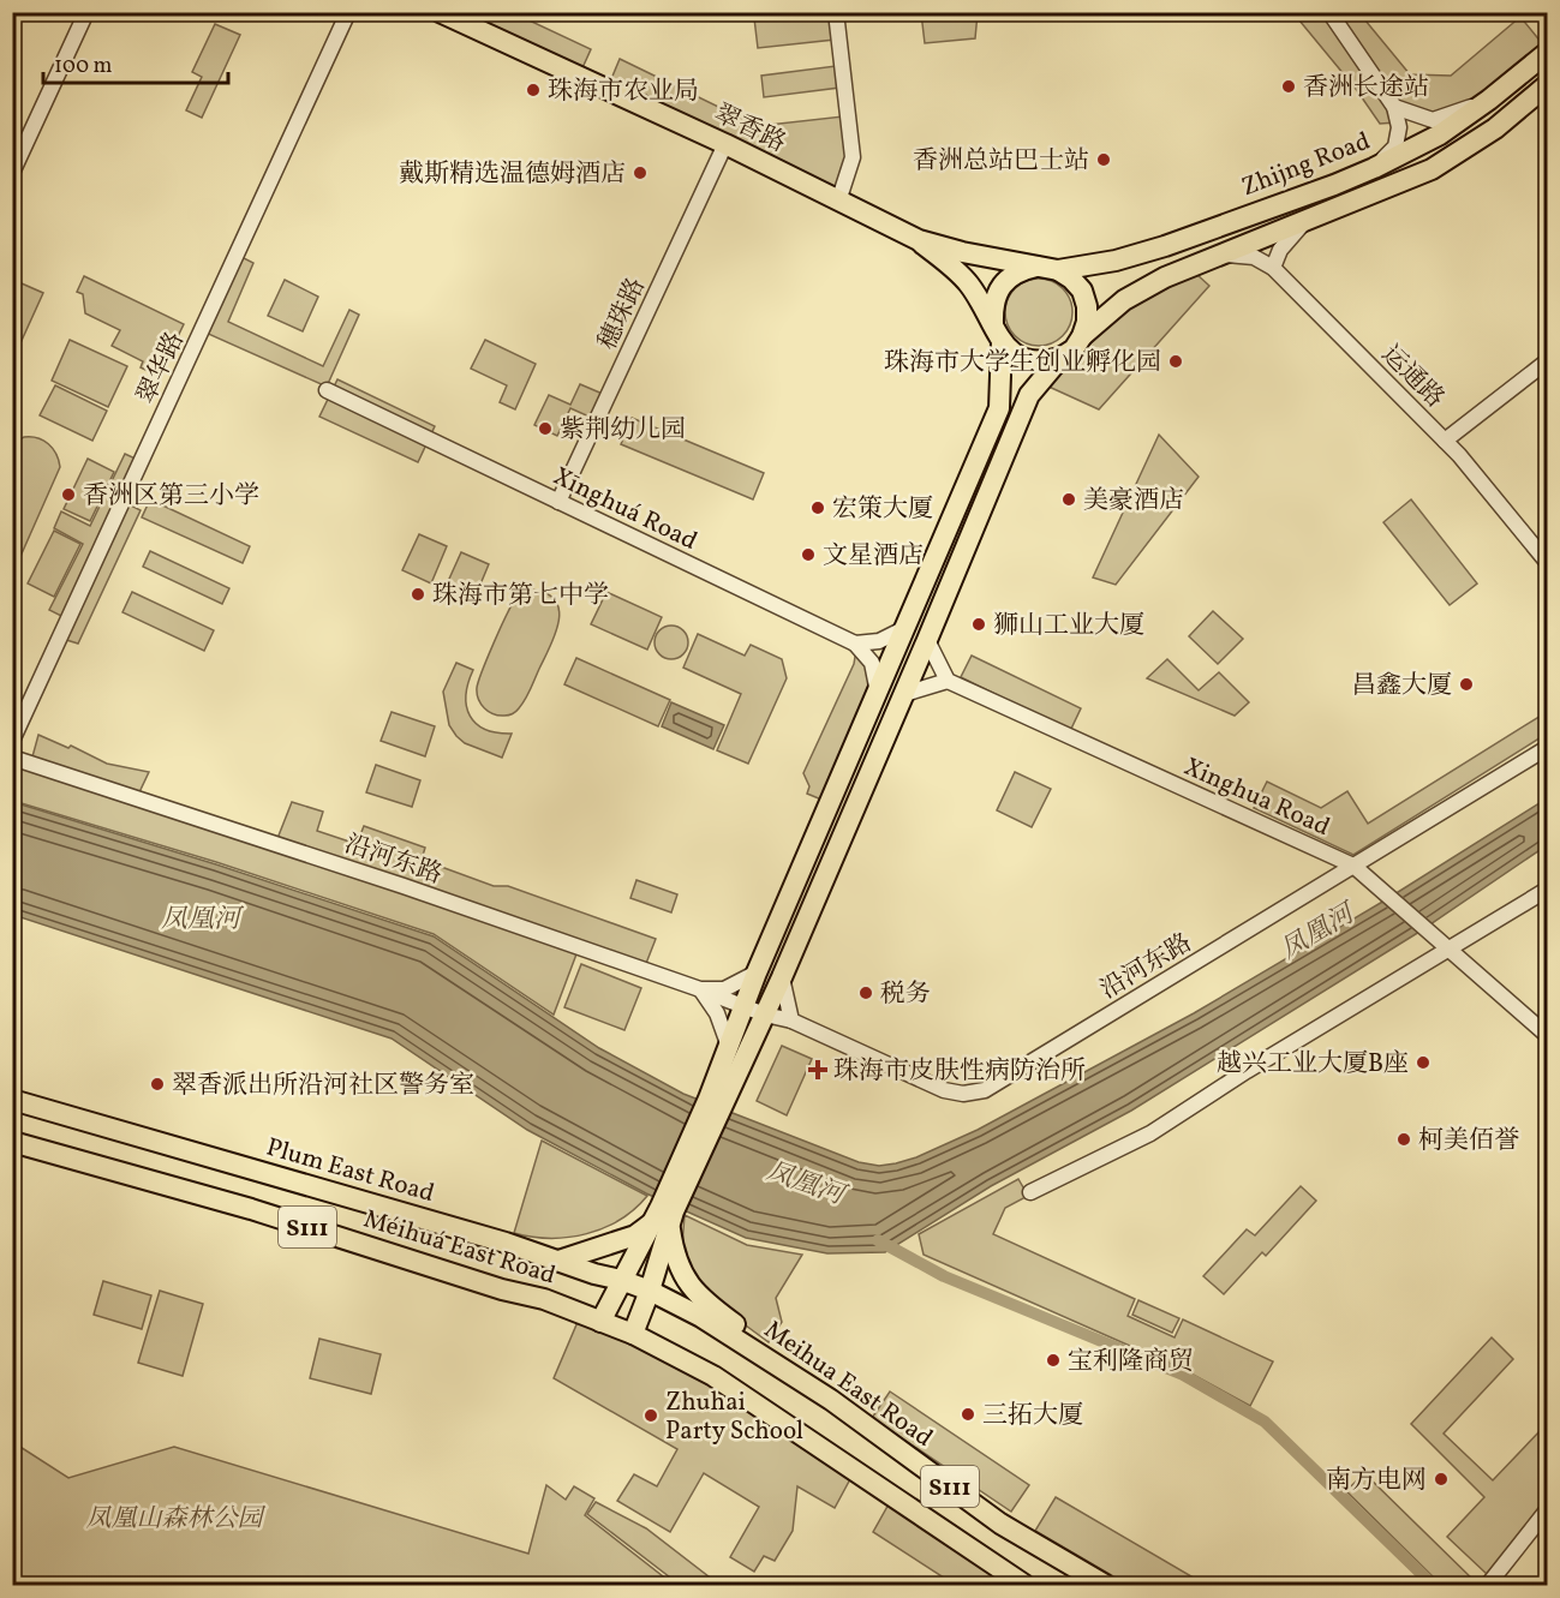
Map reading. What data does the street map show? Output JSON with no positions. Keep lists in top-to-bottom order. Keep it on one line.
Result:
{"streets":{"main road":["翠香路","Zhijng Road","Plum East Road","S111","Méihuá East Road","Meihua East Road"],"street":["穗珠路","翠华路","运通路","Xīnghuá Road","Xinghua Road","沿河东路"]},"crossings":[["翠香路","穗珠路"],["Zhijng Road","运通路"],["穗珠路","Xīnghuá Road"],["Xinghua Road","沿河东路"],["Plum East Road","Meihua East Road"],["S111","Méihuá East Road"]],"water":["凤凰河"],"parks":["凤凰山森林公园"],"places":{"other":["香洲长途站","珠海市农业局","香洲总站巴士站","戴斯精选温德姆酒店","珠海市大学生创业孵化园","紫荆幼儿园","香洲区第三小学","美豪酒店","宏策大厦","文星酒店","珠海市第七中学","狮山工业大厦","昌鑫大厦","税务","越兴工业大厦B座","翠香派出所沿河社区警务室","柯美佰誉","宝利隆商贸","三拓大厦","Zhuhai Party School","南方电网"],"health":["珠海市皮肤性病防治所"]},"scale_bar":"100 m"}
